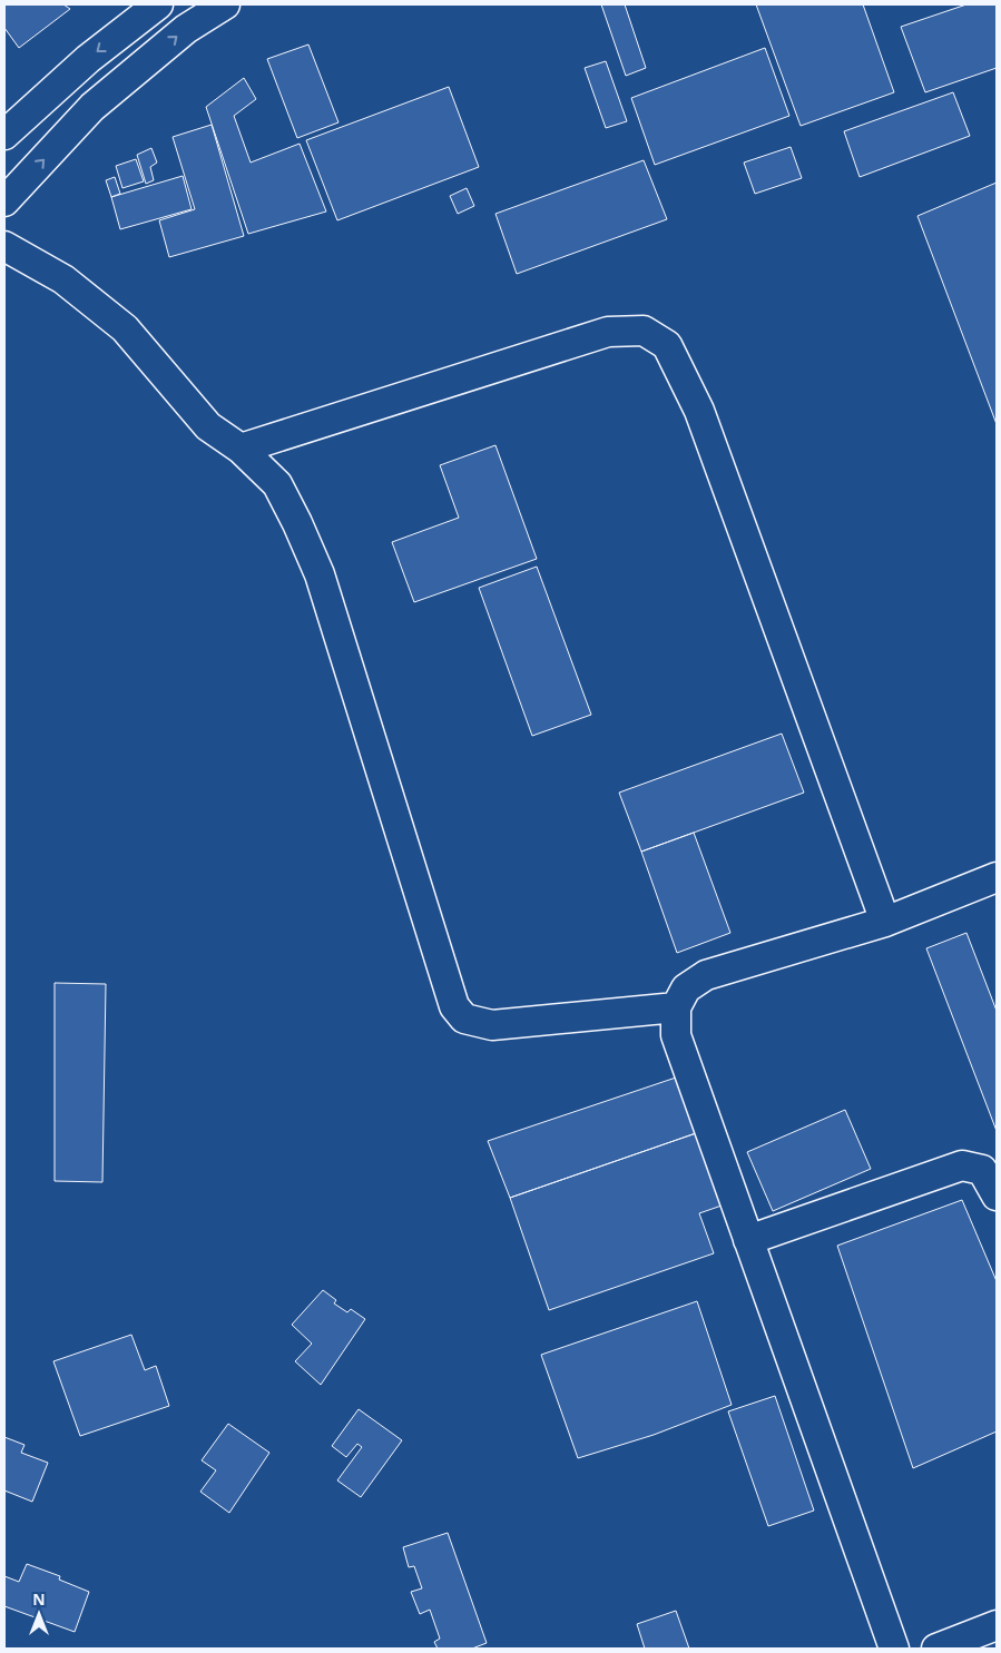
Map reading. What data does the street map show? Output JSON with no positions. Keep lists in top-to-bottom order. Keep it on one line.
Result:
{"north":"top"}
